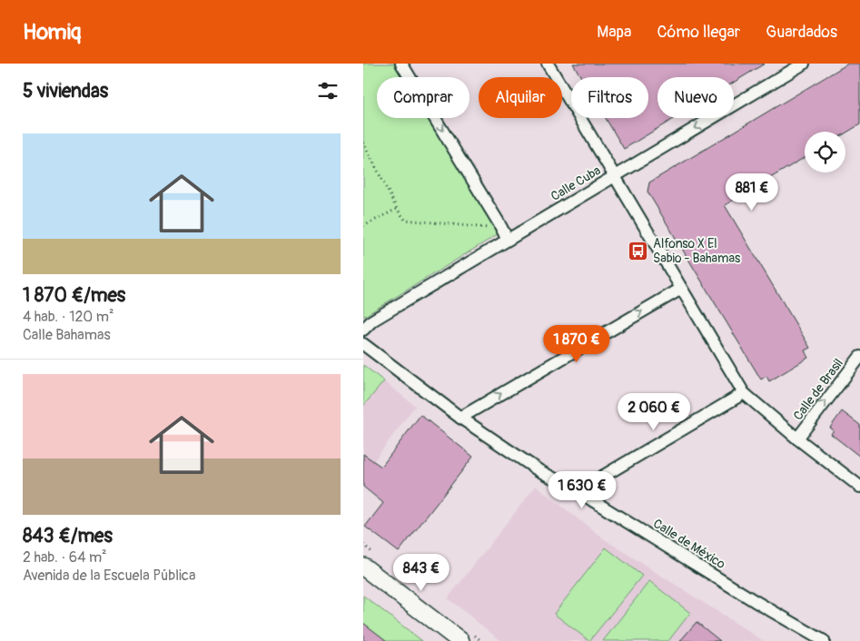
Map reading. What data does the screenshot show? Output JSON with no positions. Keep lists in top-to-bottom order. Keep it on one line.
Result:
{"streets":{"street":["Calle Cuba","Calle de Brasil","Calle de México"]},"one_way":["Calle Cuba","Calle de Brasil"],"places":{"bus stop":["Alfonso X El Sabio - Bahamas"]},"page":{"header":"Homiq","nav":["Mapa","Cómo llegar","Guardados"],"heading":"5 viviendas","chip":["Comprar","Alquilar","Filtros","Nuevo"],"list":[{"name":"1 870 €/mes","note":"4 hab. · 120 m² · Calle Bahamas"},{"name":"843 €/mes","note":"2 hab. · 64 m² · Avenida de la Escuela Pública"}],"price":["881 €","1 870 €","2 060 €","1 630 €","843 €"]}}
